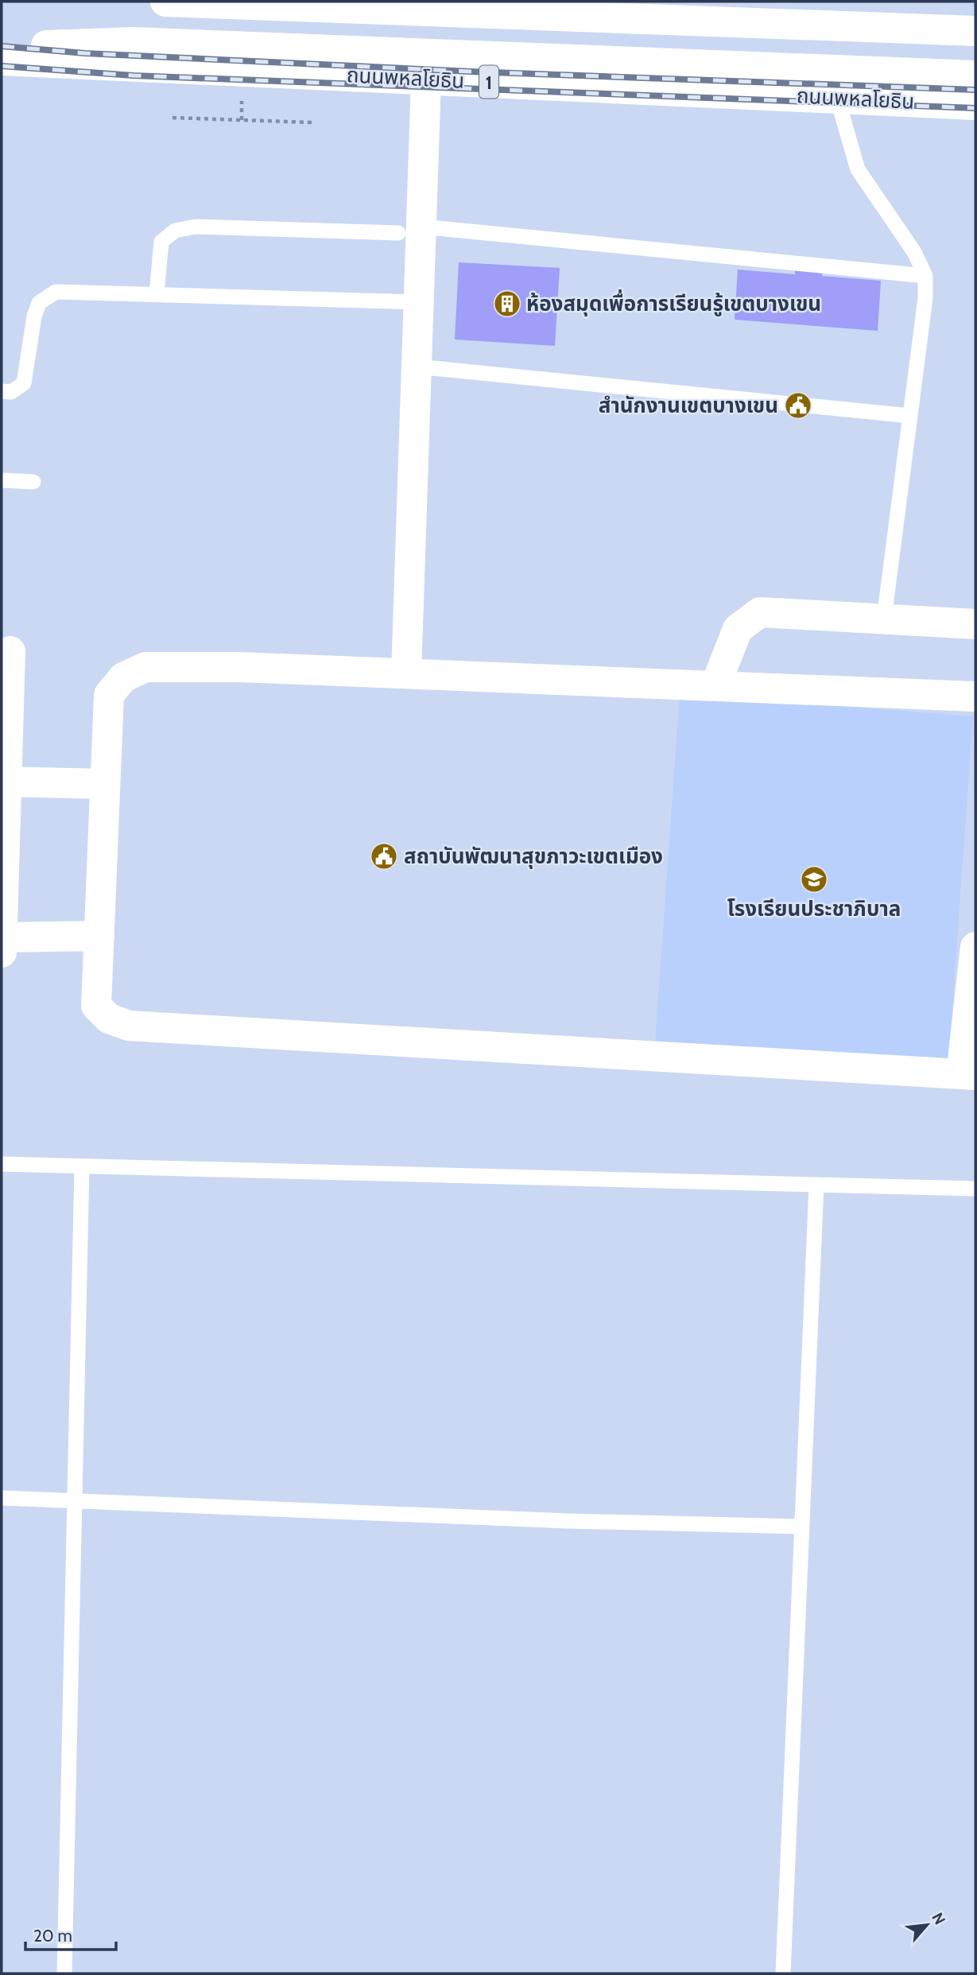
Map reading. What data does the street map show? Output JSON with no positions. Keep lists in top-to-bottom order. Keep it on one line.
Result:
{"streets":{"street":["ถนนพหลโยธิน","1"]},"places":{"building":["ห้องสมุดเพื่อการเรียนรู้เขตบางเขน"],"public building":["สำนักงานเขตบางเขน","สถาบันพัฒนาสุขภาวะเขตเมือง"],"school or university":["โรงเรียนประชาภิบาล"]},"scale_bar":"20 m","north":"top right"}
